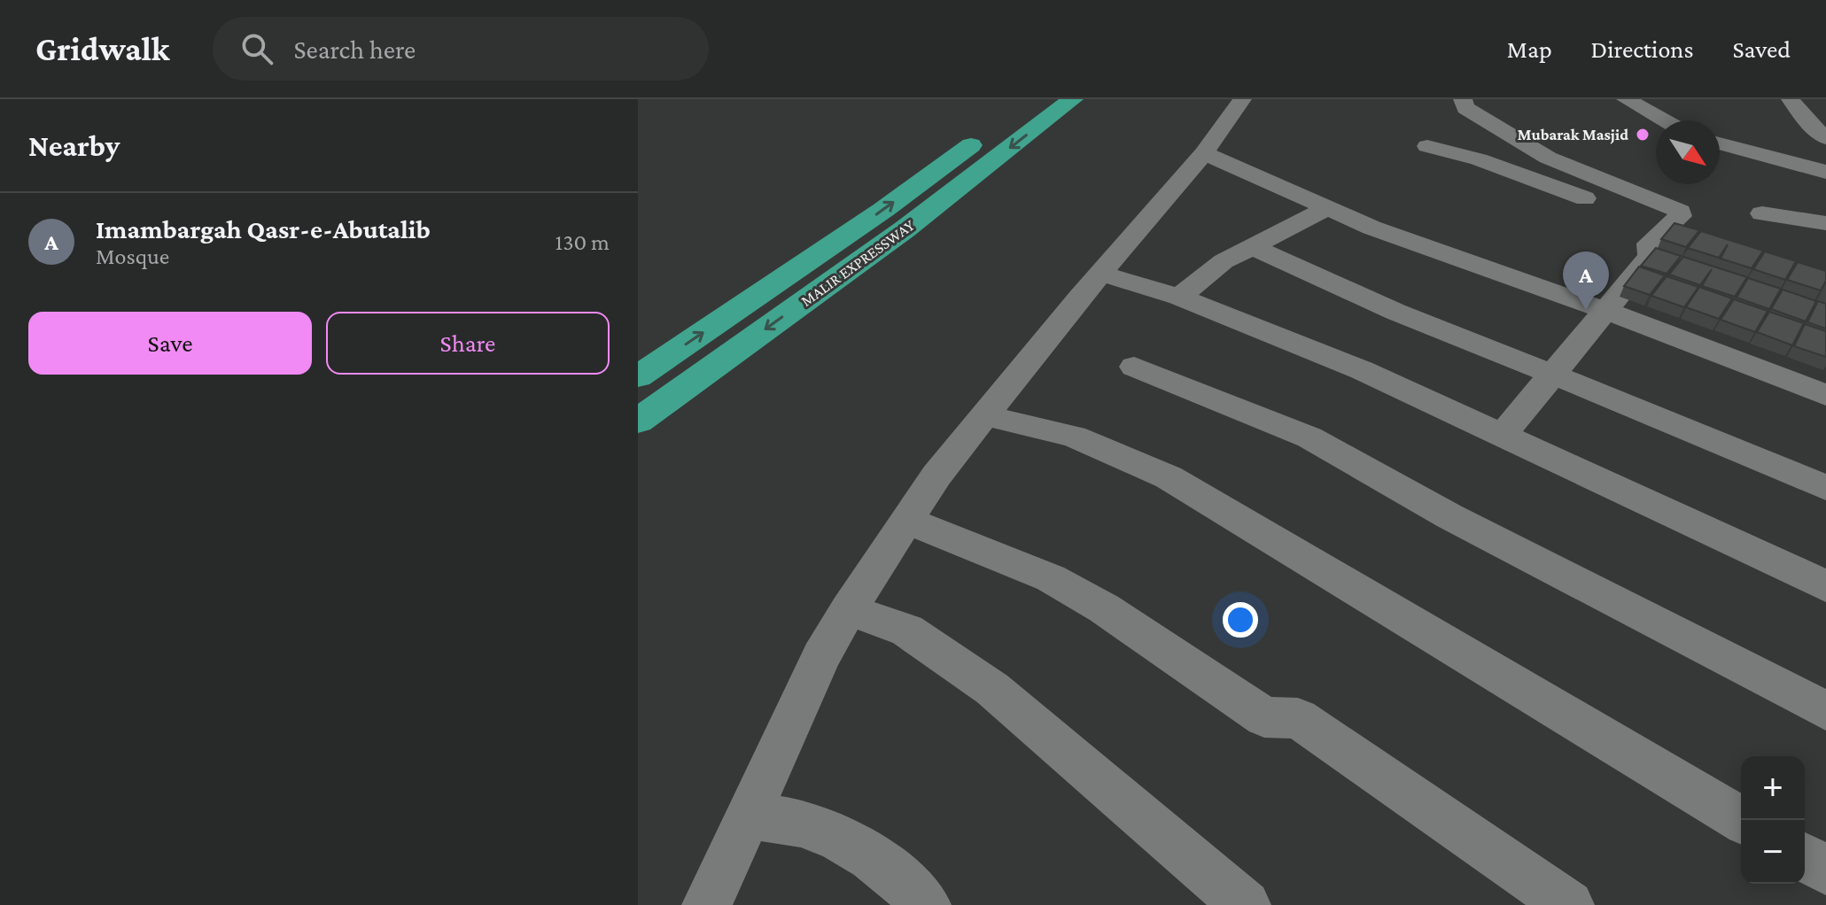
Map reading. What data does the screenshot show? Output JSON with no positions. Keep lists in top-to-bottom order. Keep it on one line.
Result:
{"streets":{"highway":["MALIR EXPRESSWAY"]},"places":["Mubarak Masjid"],"north":"bottom right","page":{"header":"Gridwalk","search":"Search here","nav":["Map","Directions","Saved"],"heading":"Nearby","list":[{"mark":"A","name":"Imambargah Qasr-e-Abutalib","note":"Mosque","value":"130 m"}],"pins":"A","buttons":["Save","Share"],"map_buttons":["+","−"]}}
